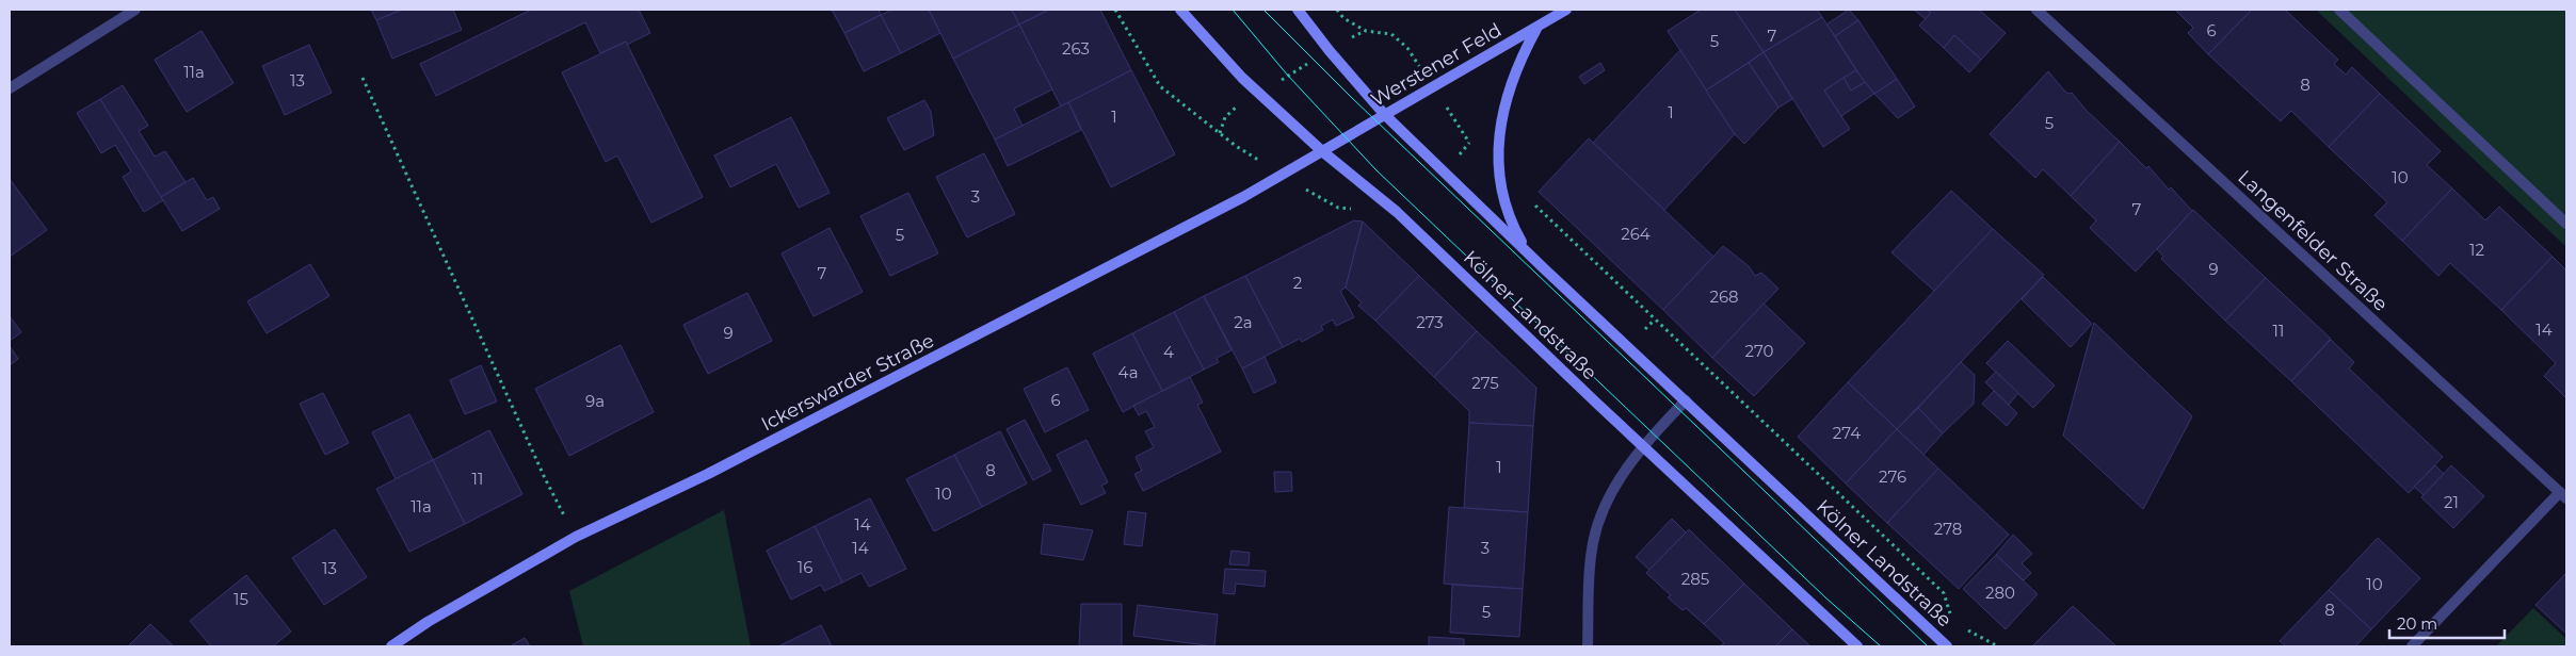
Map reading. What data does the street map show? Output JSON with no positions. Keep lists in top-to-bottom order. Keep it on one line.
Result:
{"streets":{"main road":["Werstener Feld","Kölner Landstraße","Ickerswarder Straße"],"street":["Langenfelder Straße"]},"crossings":[["Werstener Feld","Kölner Landstraße"],["Werstener Feld","Ickerswarder Straße"],["Kölner Landstraße","Ickerswarder Straße"]],"house_numbers":["6","7","5","263","11a","13","8","1","1","5","10","3","7","264","5","12","9","7","2","268","2a","273","14","11","9","270","4","4a","275","6","9a","274","1","8","276","11","10","21","11a","14","278","14","3","16","13","285","10","280","15","8","5"],"scale_bar":"20 m"}
